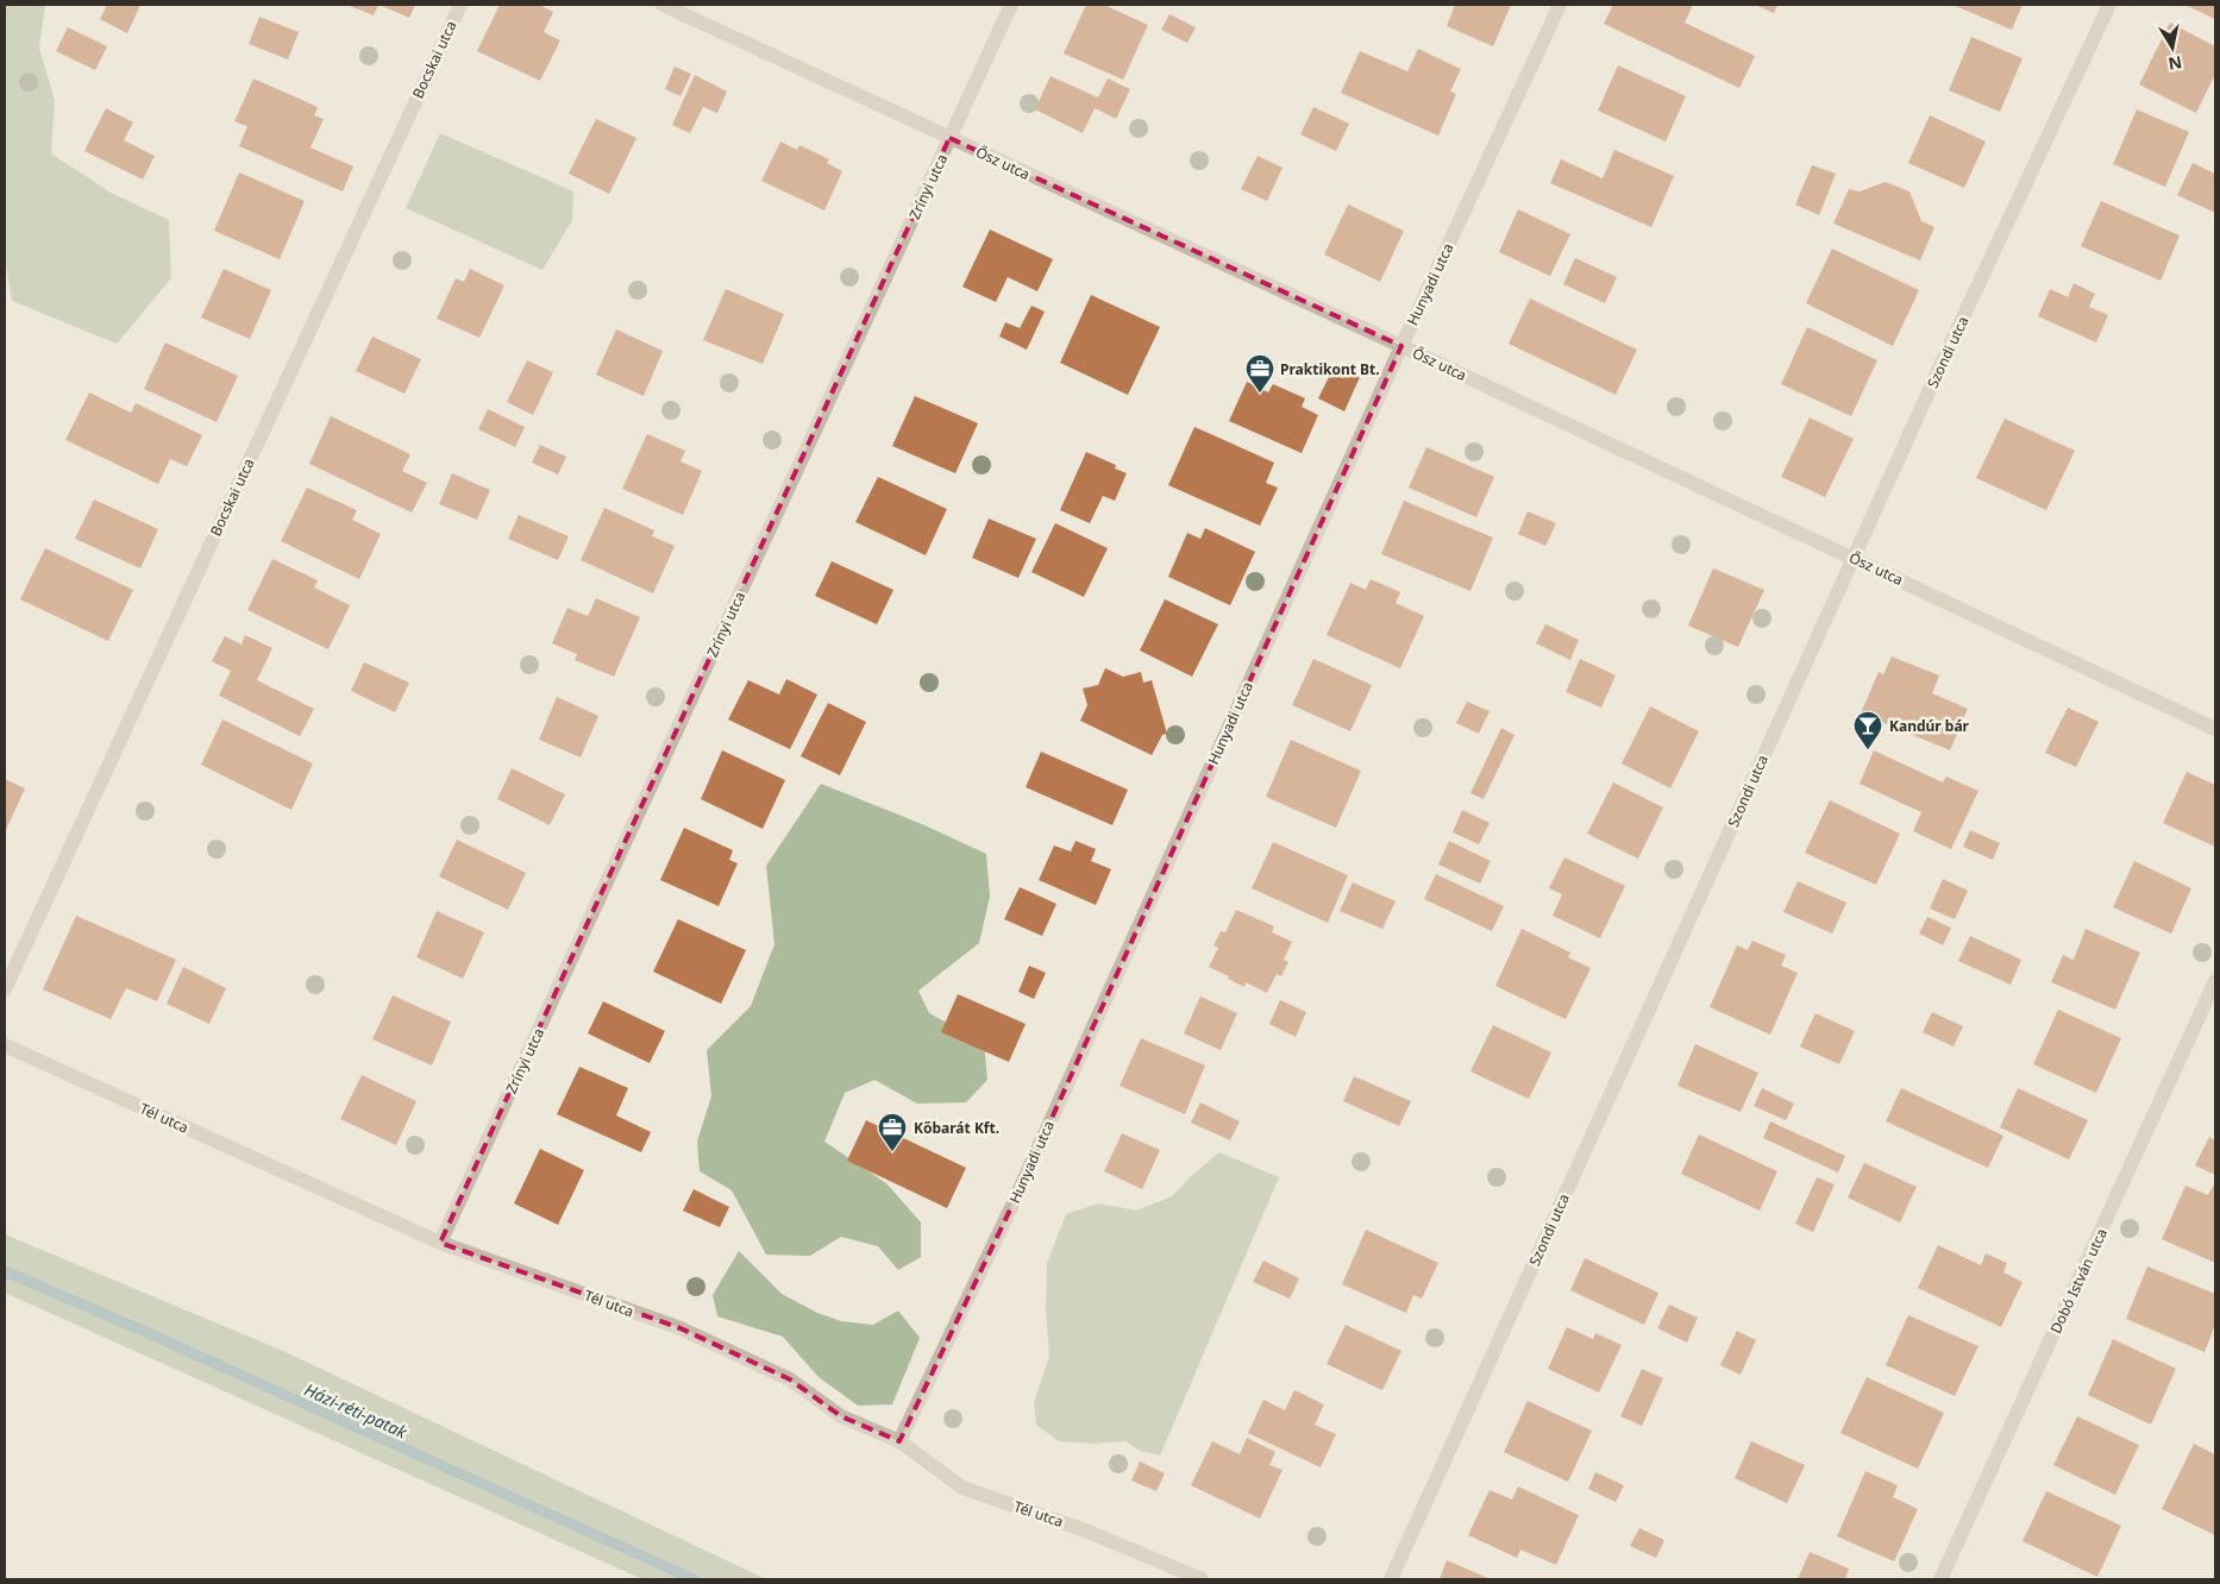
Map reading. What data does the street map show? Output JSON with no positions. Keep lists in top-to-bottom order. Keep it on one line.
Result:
{"streets":{"street":["Bocskai utca","Ősz utca","Zrínyi utca","Hunyadi utca","Szondi utca","Tél utca","Dobó István utca"]},"crossings":[["Ősz utca","Zrínyi utca"],["Ősz utca","Hunyadi utca"],["Ősz utca","Szondi utca"],["Zrínyi utca","Tél utca"],["Hunyadi utca","Tél utca"]],"water":["Házi-réti-patak"],"places":{"office":["Praktikont Bt.","Kőbarát Kft."],"bar":["Kandúr bár"]},"north":"bottom"}
